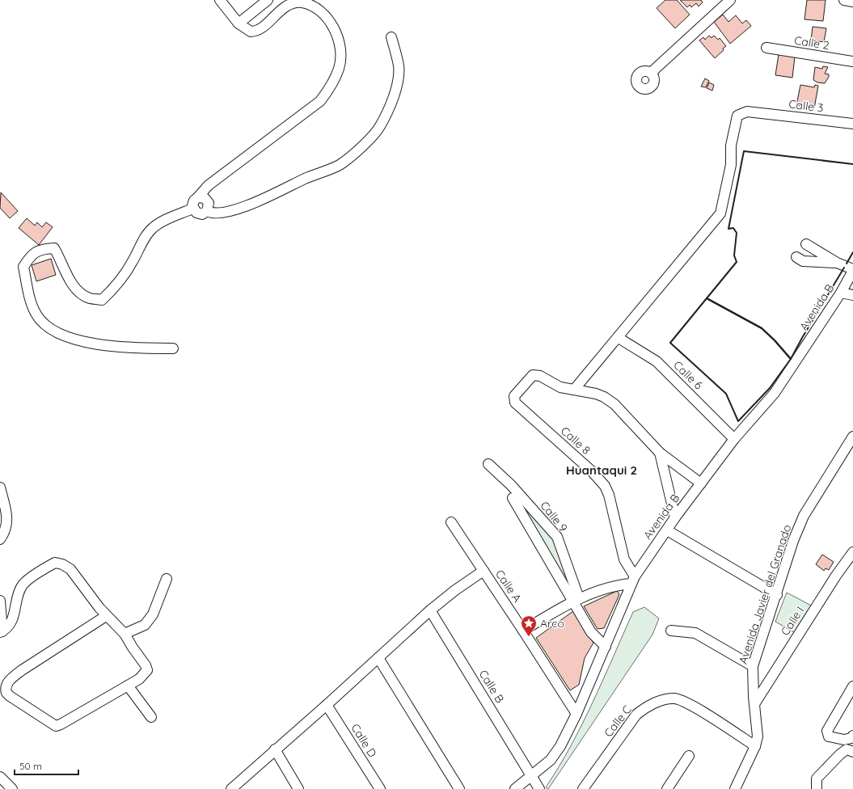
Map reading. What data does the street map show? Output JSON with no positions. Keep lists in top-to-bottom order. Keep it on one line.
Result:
{"streets":{"street":["Calle 2","Calle 3","Avenida B","Calle 6","Calle 8","Calle 9","Calle A","Avenida Javier del Granado","Calle I","Calle B","Calle C","Calle D"]},"crossings":[["Calle 3","Calle 6"],["Avenida B","Calle 6"],["Avenida B","Calle 8"],["Avenida B","Calle A"],["Avenida B","Calle B"],["Avenida Javier del Granado","Calle I"],["Avenida Javier del Granado","Calle C"]],"districts":["Huantaqui 2"],"places":{"place":["Arco"]},"scale_bar":"50 m"}
